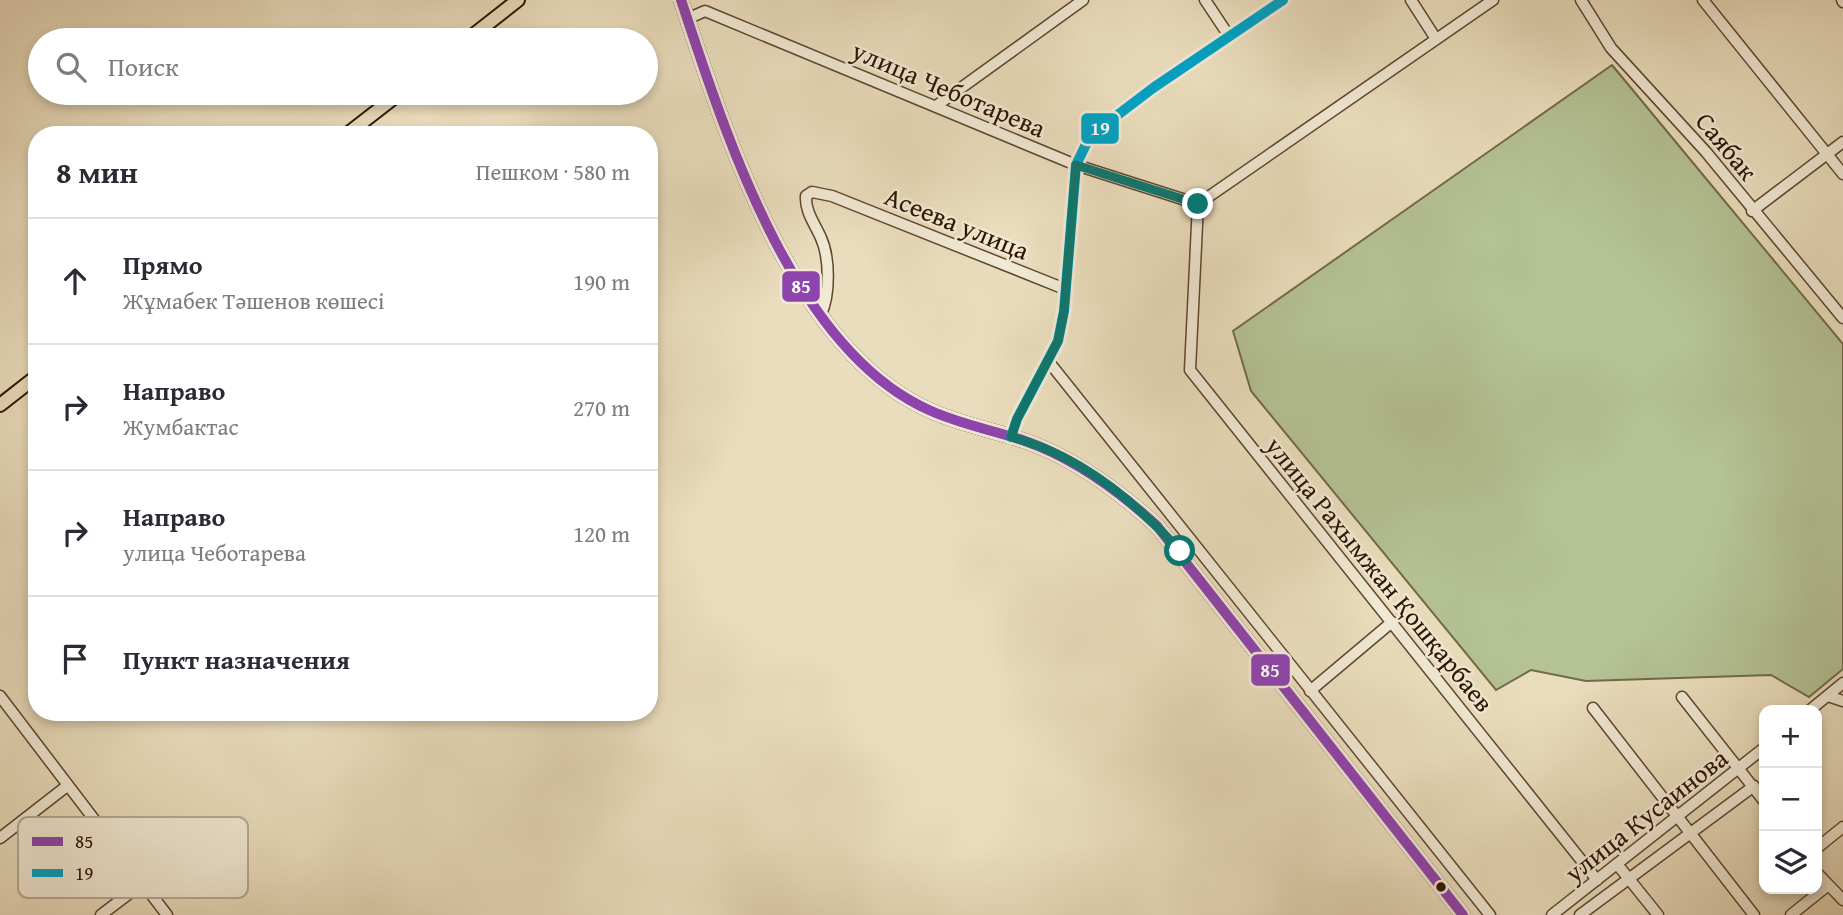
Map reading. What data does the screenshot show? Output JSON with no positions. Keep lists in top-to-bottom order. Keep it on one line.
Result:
{"streets":{"street":["улица Чеботарева","Саябак","Асеева улица","улица Рахымжан Қошқарбаев","улица Кусаинова"]},"crossings":[["улица Чеботарева","улица Рахымжан Қошқарбаев"],["улица Рахымжан Қошқарбаев","улица Кусаинова"]],"lines":["transit line 85","transit line 19"],"legend":["85","19"],"page":{"search":"Поиск","heading":["8 мин","Пешком · 580 m"],"list":[["Прямо","Жұмабек Тәшенов көшесі","190 m"],["Направо","Жумбактас","270 m"],["Направо","улица Чеботарева","120 m"],"Пункт назначения"],"map_buttons":["+","−"]}}
